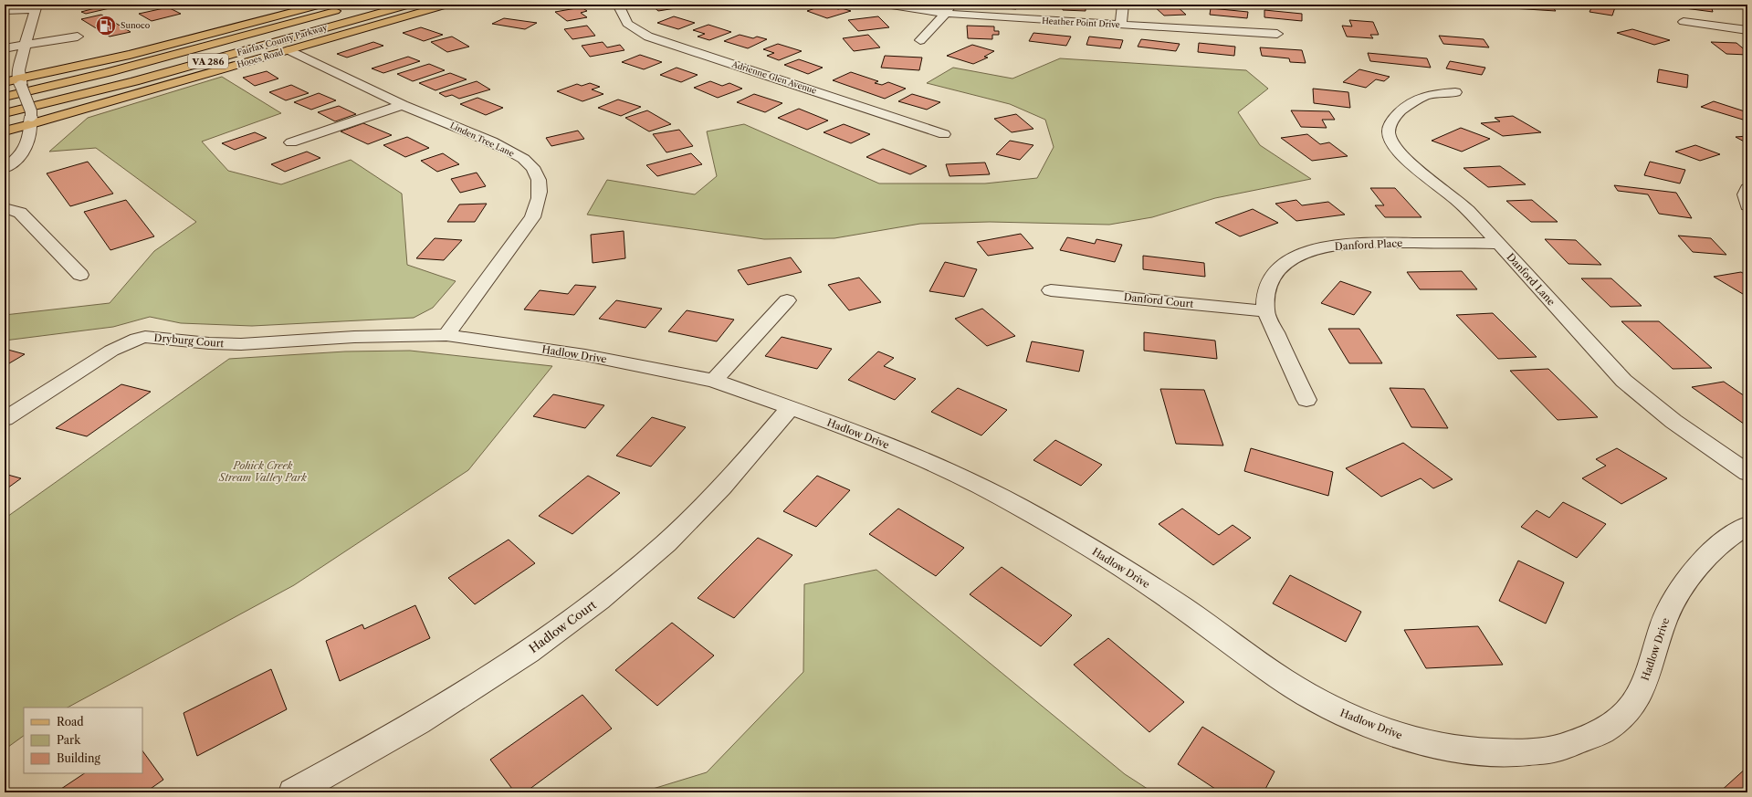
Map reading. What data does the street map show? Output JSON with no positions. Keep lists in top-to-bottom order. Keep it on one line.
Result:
{"streets":{"main road":["Fairfax County Parkway","Hooes Road","VA 286"],"street":["Heather Point Drive","Adrienne Glen Avenue","Linden Tree Lane","Danford Place","Danford Lane","Danford Court","Dryburg Court","Hadlow Drive","Hadlow Court"]},"crossings":[["Hooes Road","Linden Tree Lane"],["Linden Tree Lane","Hadlow Drive"],["Danford Place","Danford Lane"],["Danford Place","Danford Court"],["Dryburg Court","Hadlow Drive"],["Hadlow Drive","Hadlow Court"]],"parks":["Pohick Creek Stream Valley Park"],"places":{"fuel station":["Sunoco"]},"legend":["Road","Park","Building"]}
